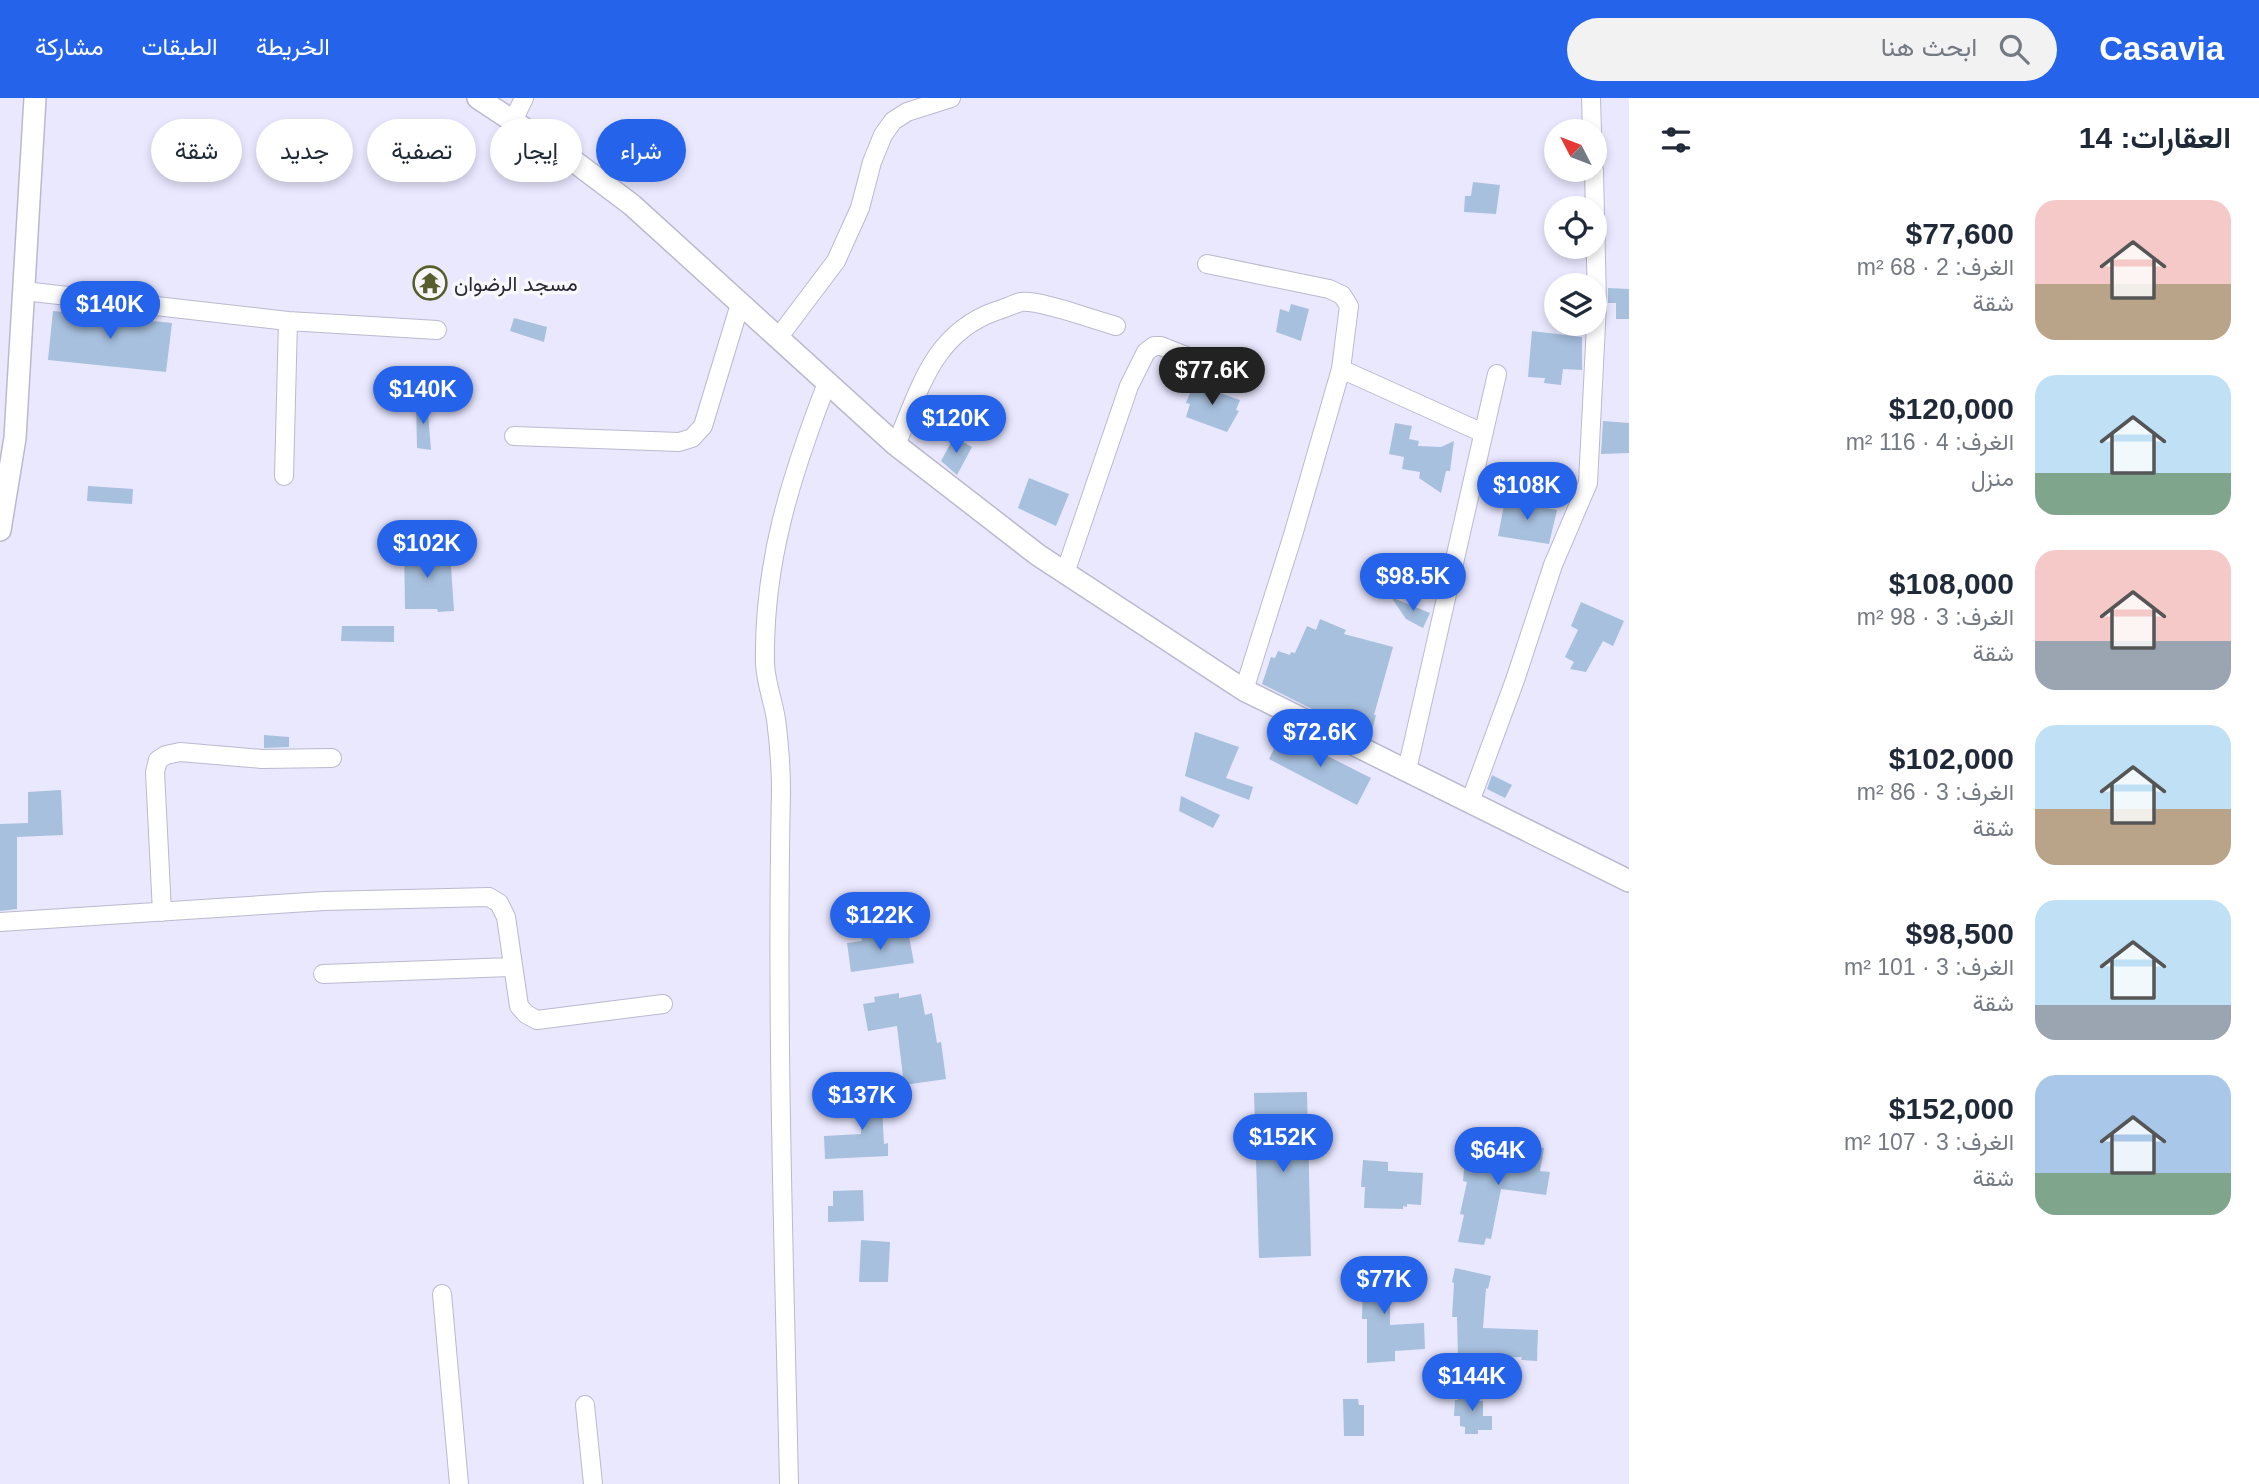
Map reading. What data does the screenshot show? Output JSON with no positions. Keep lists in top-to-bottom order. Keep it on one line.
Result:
{"places":{"temple":["مسجد الرضوان"]},"north":"top left","page":{"header":"Casavia","search":"ابحث هنا","nav":["الخريطة","الطبقات","مشاركة"],"heading":"العقارات: 14","chip":["شراء","إيجار","تصفية","جديد","شقة"],"list":[{"name":"$77,600","note":"الغرف: 2 · 68 m² · شقة"},{"name":"$120,000","note":"الغرف: 4 · 116 m² · منزل"},{"name":"$108,000","note":"الغرف: 3 · 98 m² · شقة"},{"name":"$102,000","note":"الغرف: 3 · 86 m² · شقة"},{"name":"$98,500","note":"الغرف: 3 · 101 m² · شقة"},{"name":"$152,000","note":"الغرف: 3 · 107 m² · شقة"}],"price":["$140K","$77.6K","$140K","$120K","$108K","$102K","$98.5K","$72.6K","$122K","$137K","$152K","$64K","$77K","$144K"]}}
